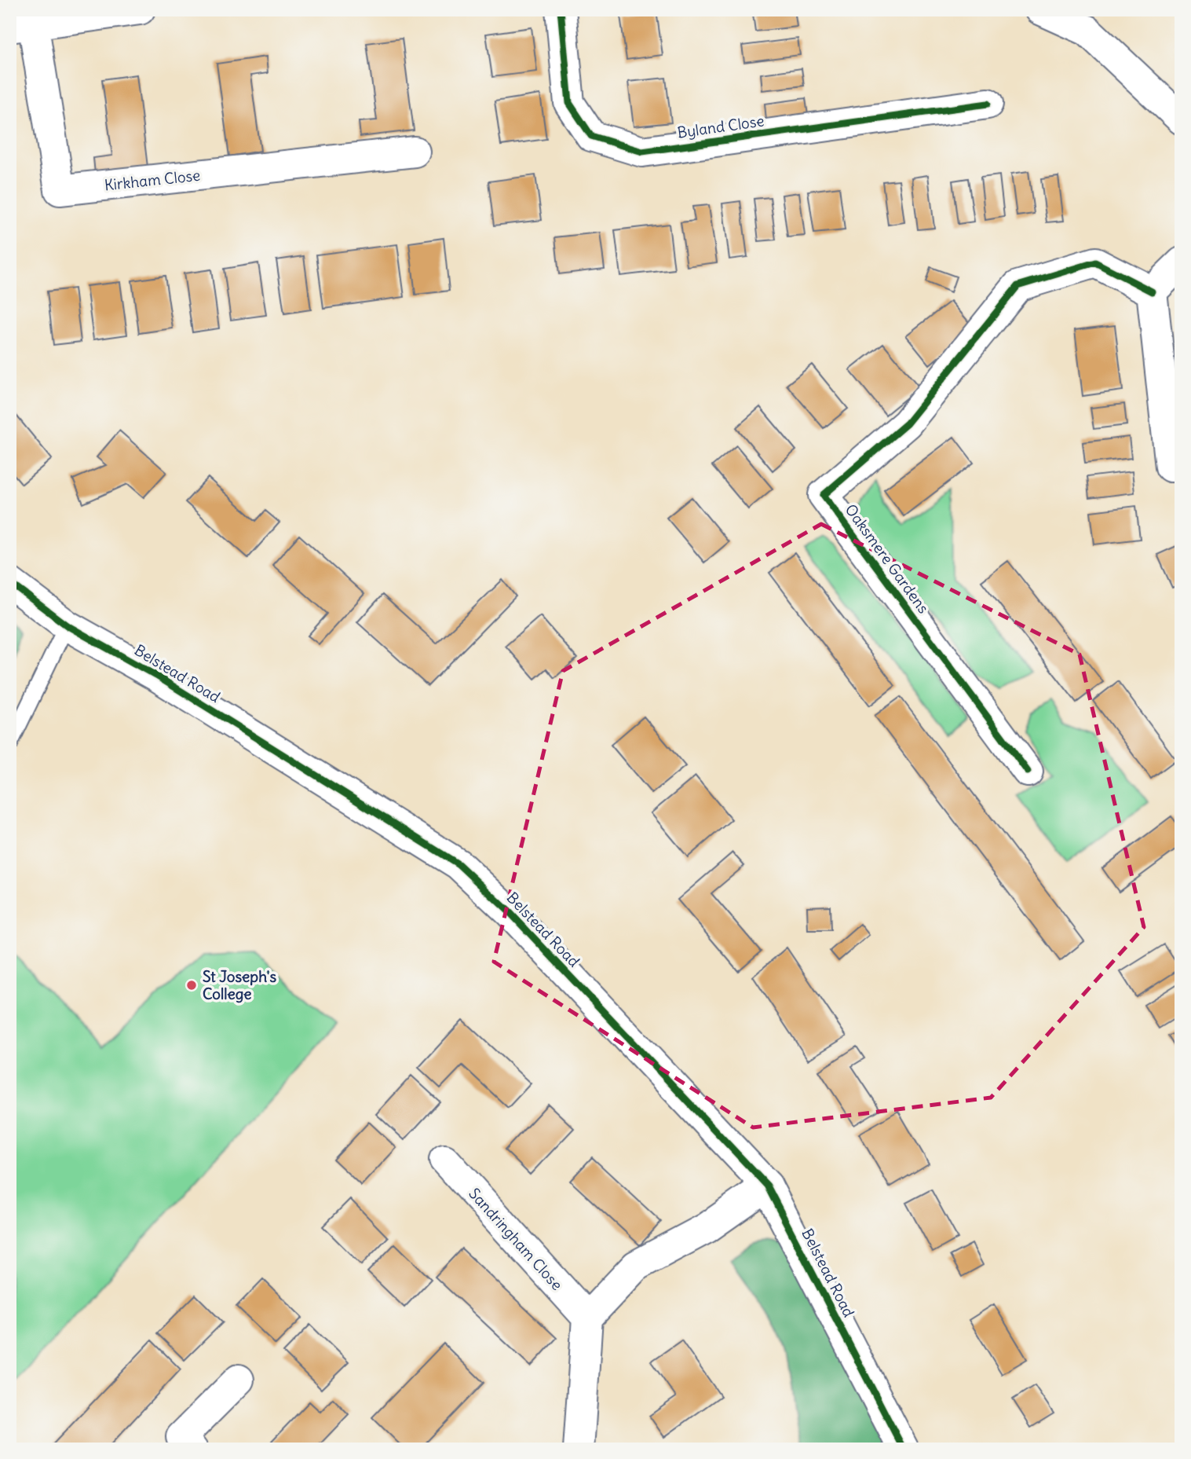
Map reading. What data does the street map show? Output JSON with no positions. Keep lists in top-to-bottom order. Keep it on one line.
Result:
{"streets":{"street":["Byland Close","Kirkham Close","Oaksmere Gardens","Belstead Road","Sandringham Close"]},"places":["St Joseph's College"]}
